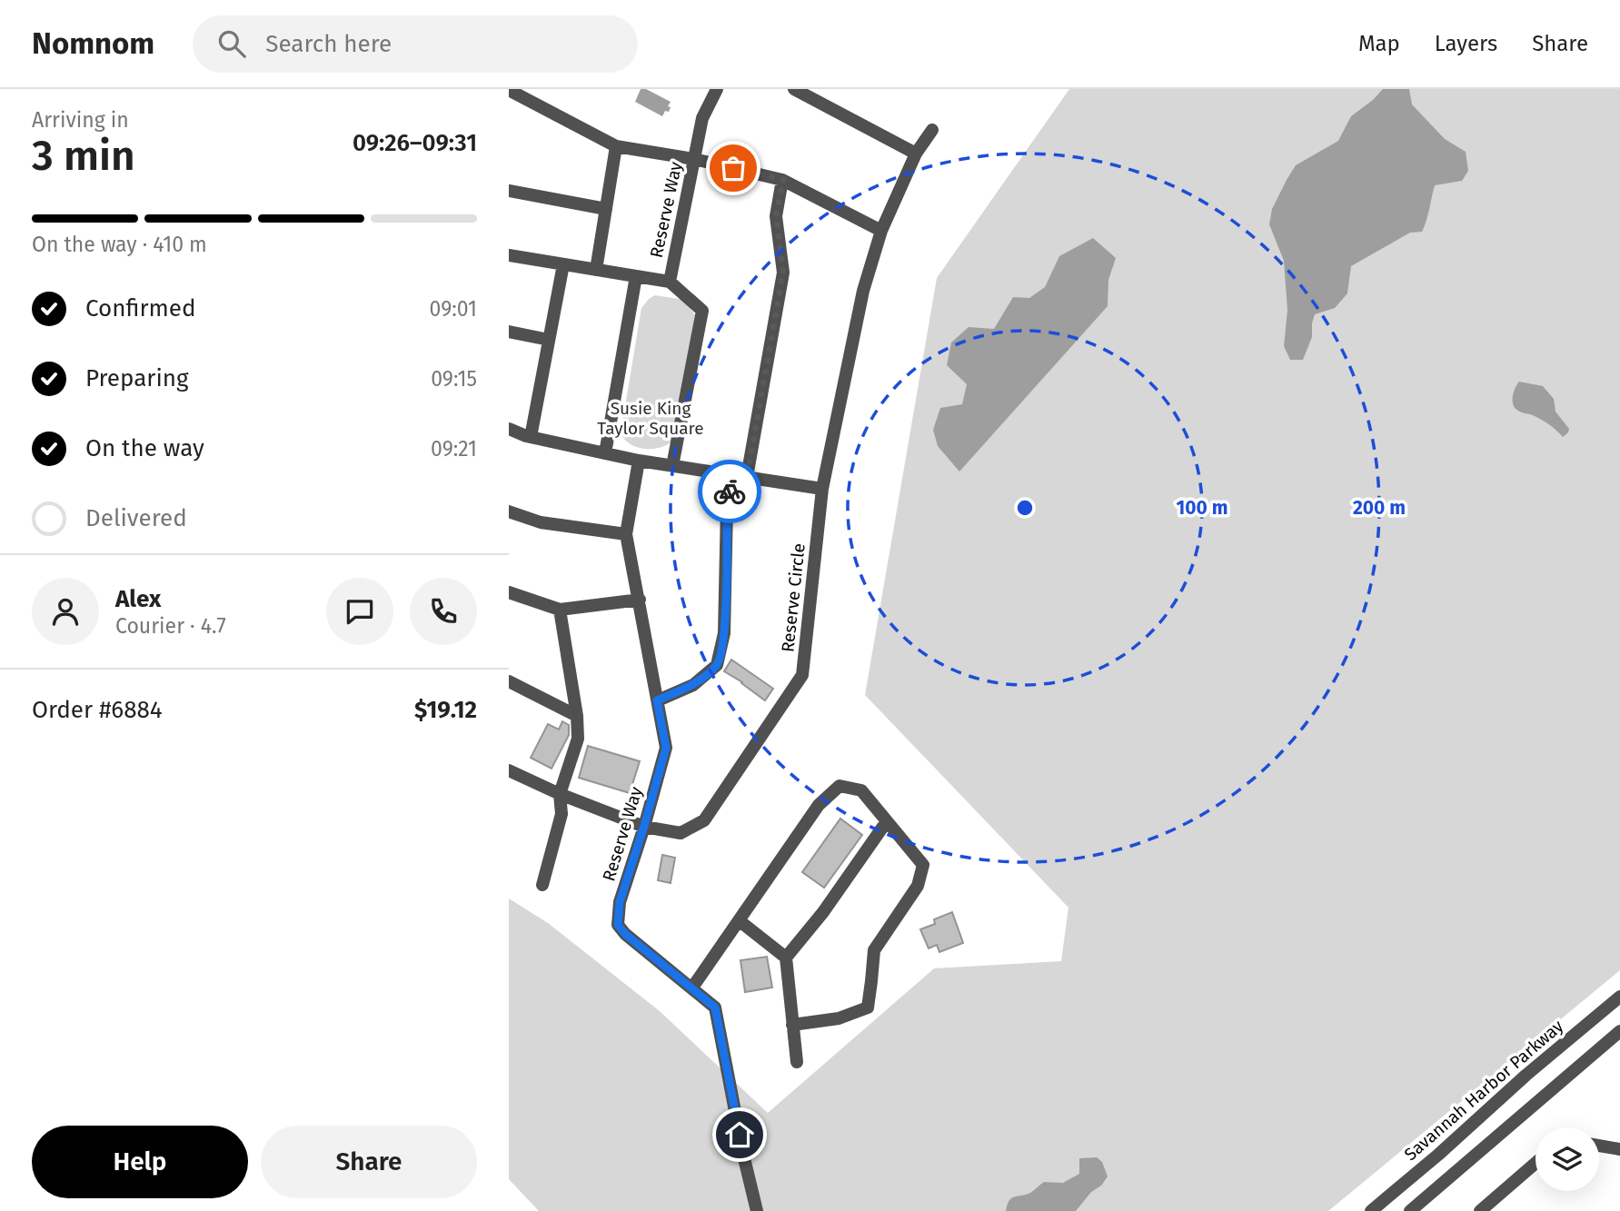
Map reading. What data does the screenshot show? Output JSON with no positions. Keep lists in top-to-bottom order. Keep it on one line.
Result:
{"streets":{"street":["Reserve Way","Reserve Circle","Savannah Harbor Parkway"]},"crossings":[["Reserve Way","Reserve Circle"]],"parks":["Susie King Taylor Square"],"page":{"header":"Nomnom","search":"Search here","nav":["Map","Layers","Share"],"heading":["3 min","Arriving in","09:26–09:31"],"panel":["Alex","Courier · 4.7","Order #6884","$19.12"],"bar":"On the way · 410 m","list":[["Confirmed","09:01"],["Preparing","09:15"],["On the way","09:21"],"Delivered"],"buttons":["Help","Share"]},"rings":["100 m","200 m"]}
